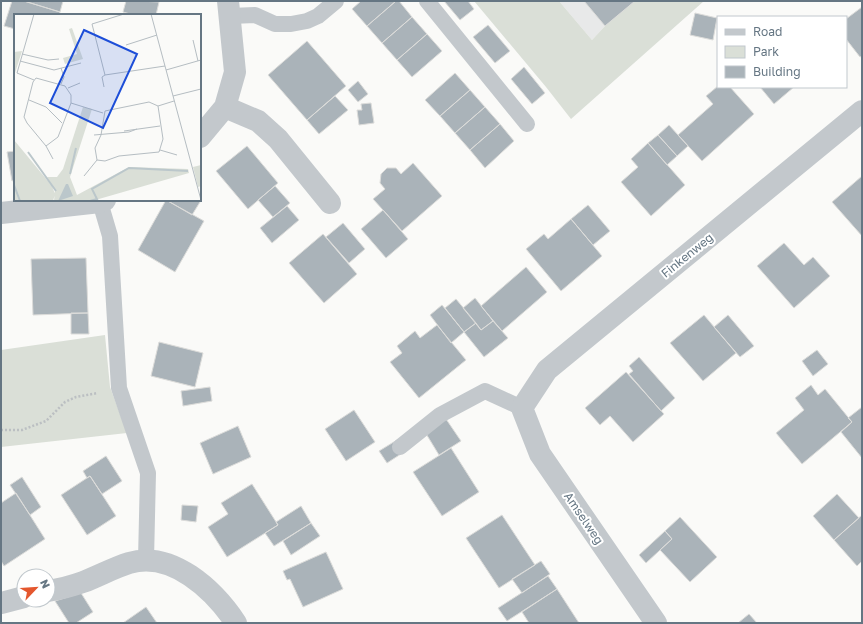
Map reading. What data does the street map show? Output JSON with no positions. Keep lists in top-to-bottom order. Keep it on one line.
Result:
{"streets":{"street":["Finkenweg","Amselweg"]},"crossings":[["Finkenweg","Amselweg"]],"legend":["Road","Park","Building"],"north":"top right"}
